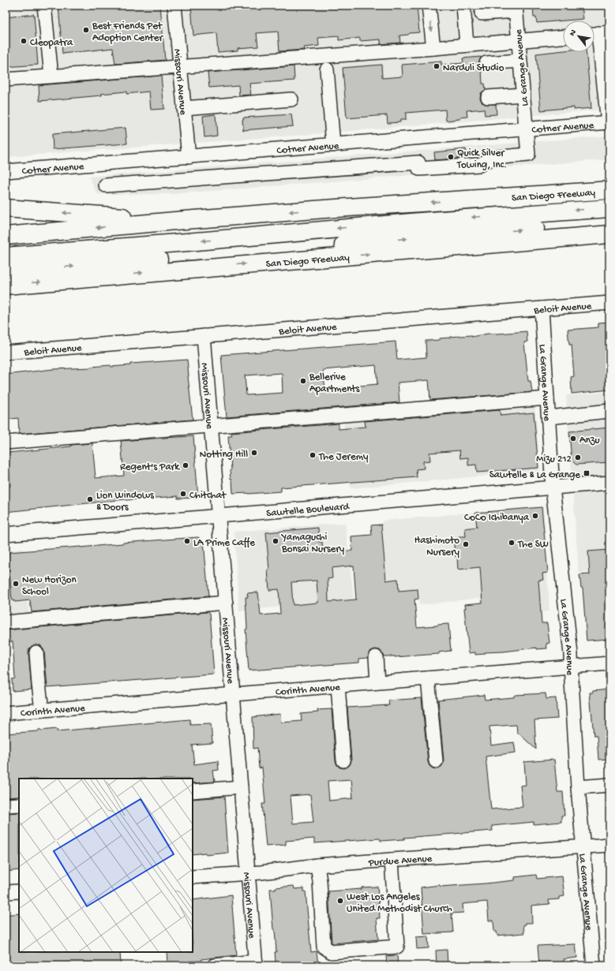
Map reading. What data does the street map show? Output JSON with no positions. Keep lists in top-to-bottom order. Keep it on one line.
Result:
{"streets":{"highway":["San Diego Freeway"],"street":["La Grange Avenue","Missouri Avenue","Cotner Avenue","Beloit Avenue","Sawtelle Boulevard","Corinth Avenue","Purdue Avenue"]},"crossings":[["La Grange Avenue","Cotner Avenue"],["La Grange Avenue","Beloit Avenue"],["La Grange Avenue","Sawtelle Boulevard"],["La Grange Avenue","Corinth Avenue"],["La Grange Avenue","Purdue Avenue"],["Missouri Avenue","Cotner Avenue"],["Missouri Avenue","Beloit Avenue"],["Missouri Avenue","Sawtelle Boulevard"],["Missouri Avenue","Corinth Avenue"],["Missouri Avenue","Purdue Avenue"]],"places":{"other":["Best Friends Pet Adoption Center","Cleopatra","Narduli Studio","Quick Silver Towing, Inc.","Bellerive Apartments","Anzu","Notting Hill","The Jeremy","Mizu 212","Regent's Park","Chitchat","Lion Windows & Doors","CoCo Ichibanya","LA Prime Caffe","Yamaguchi Bonsai Nursery","The SW","Hashimoto Nursery","New Horizon School","West Los Angeles United Methodist Church"],"transit":["Sawtelle & La Grange"]},"north":"top left"}
